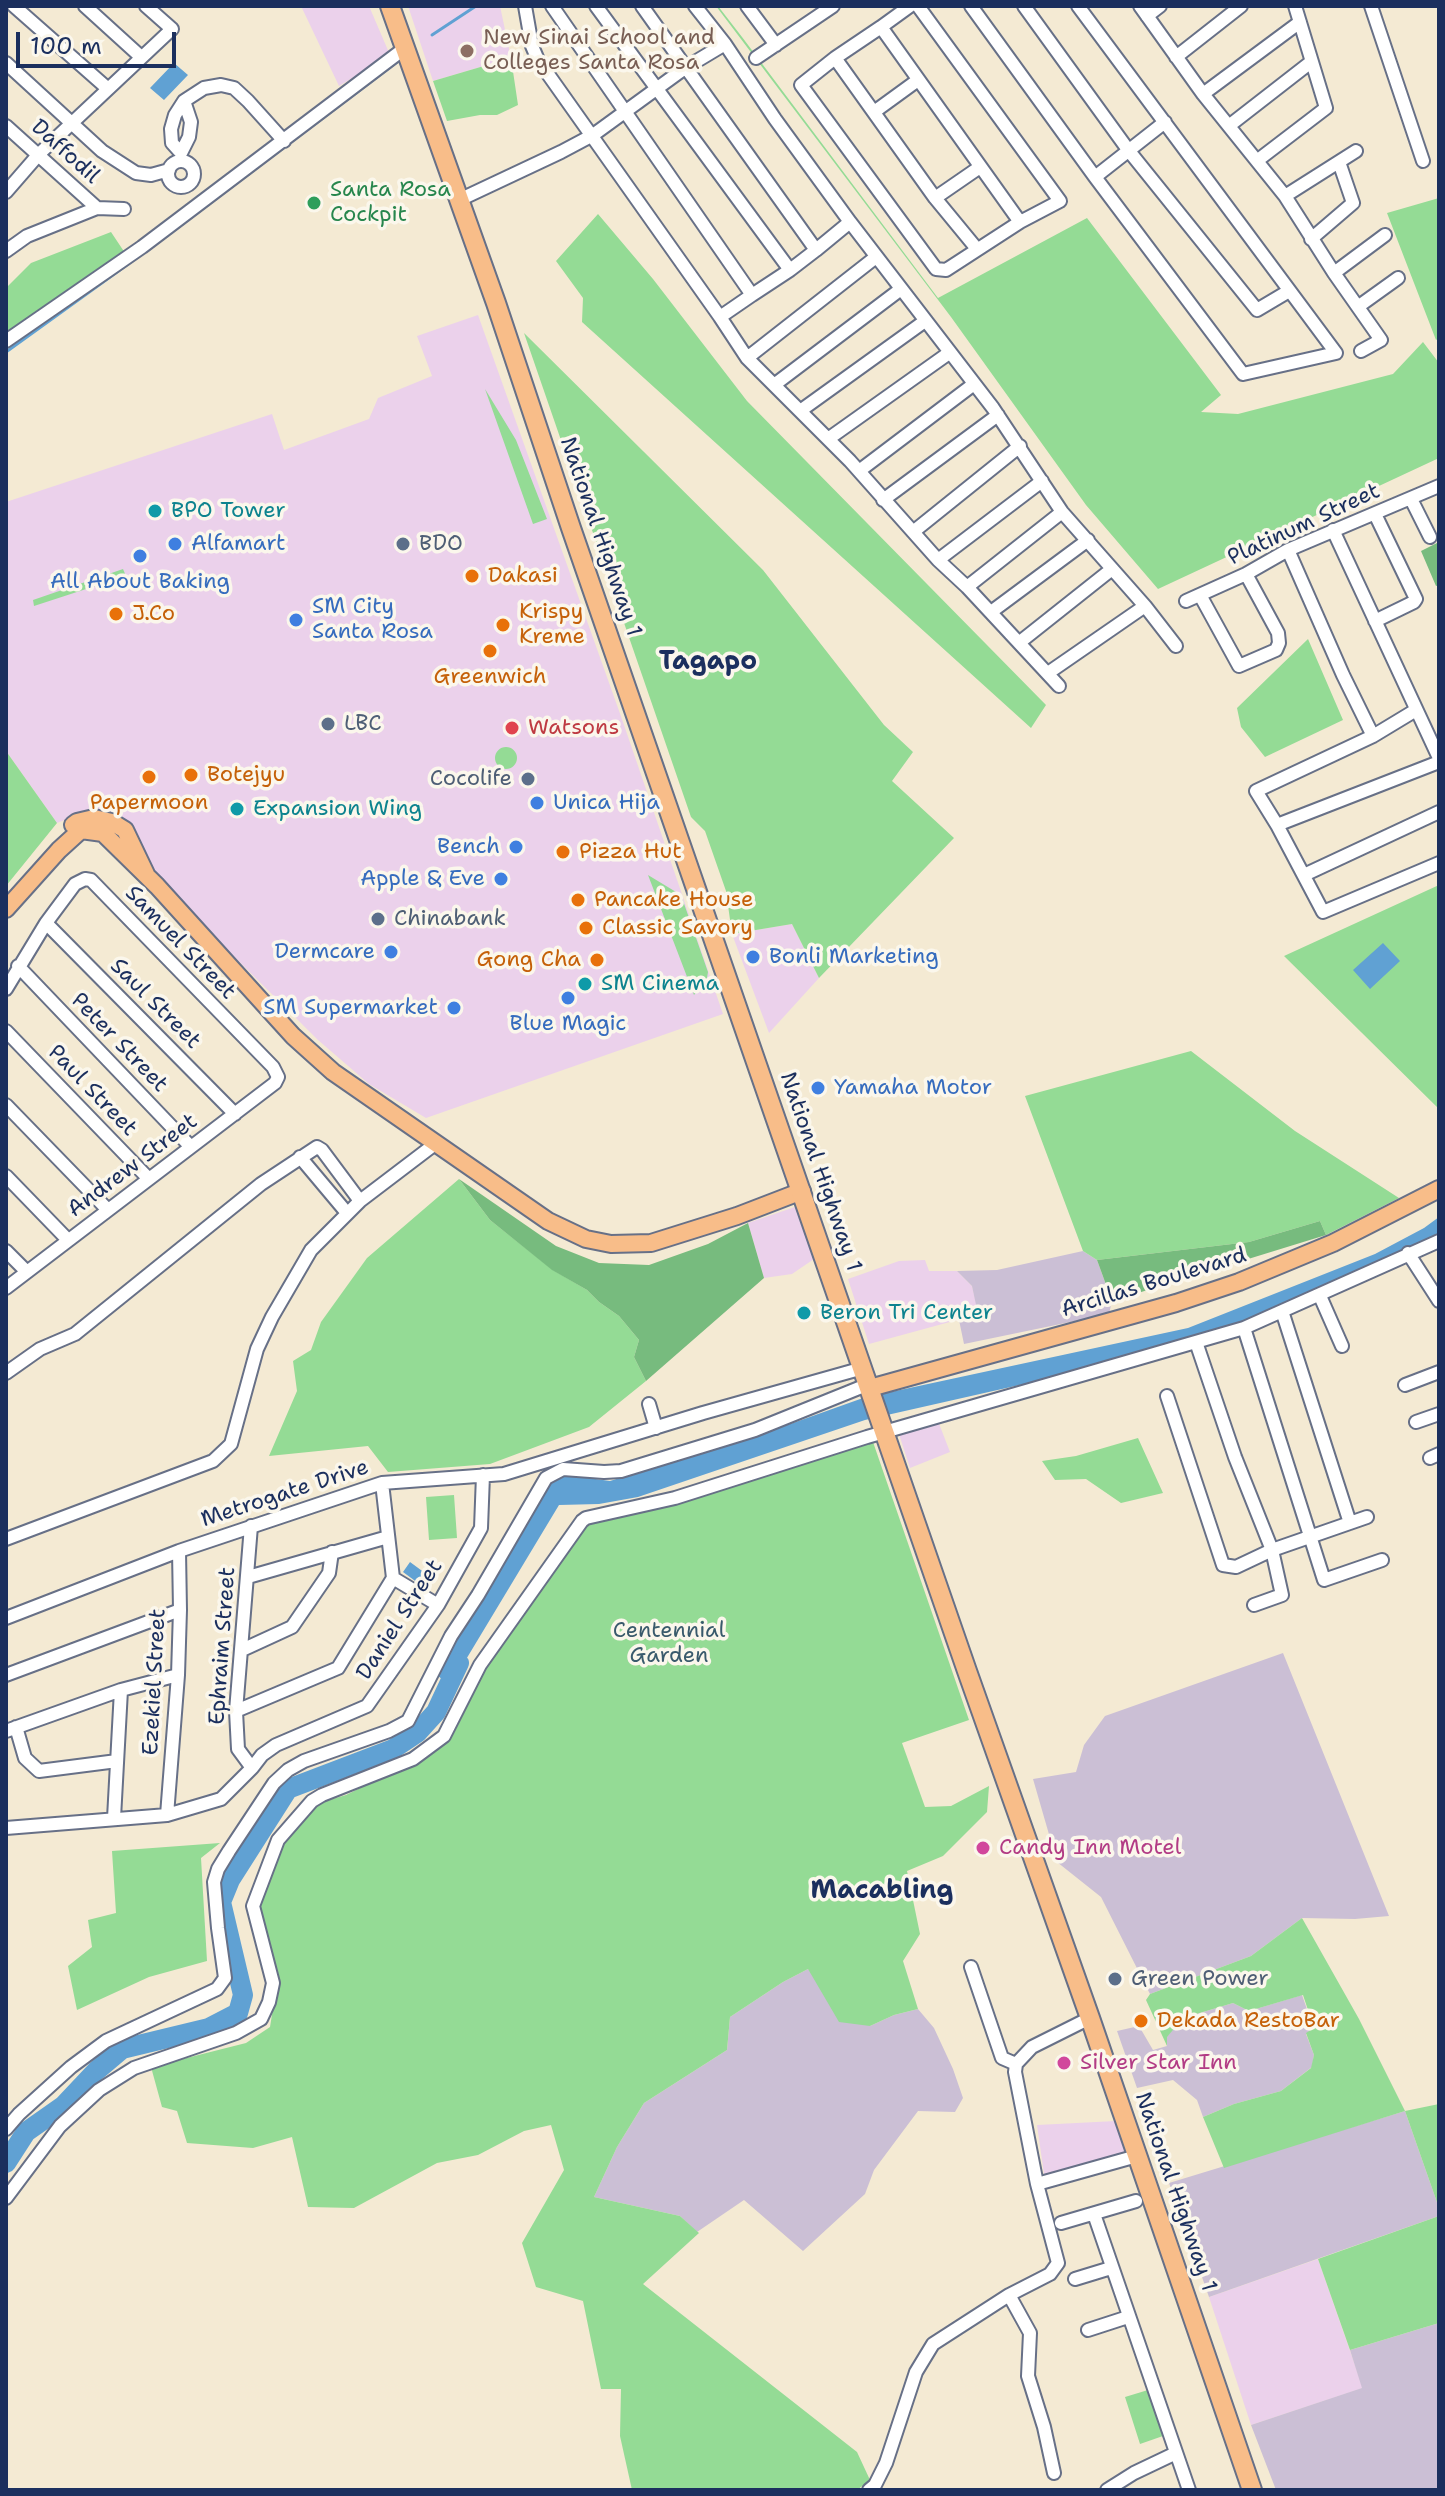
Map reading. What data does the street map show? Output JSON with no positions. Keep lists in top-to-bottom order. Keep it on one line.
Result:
{"streets":{"highway":["National Highway 1"],"main road":["Arcillas Boulevard"],"street":["Daffodil","Platinum Street","Samuel Street","Saul Street","Peter Street","Paul Street","Andrew Street","Metrogate Drive","Daniel Street","Ephraim Street","Ezekiel Street"]},"crossings":[["National Highway 1","Arcillas Boulevard"],["National Highway 1","Metrogate Drive"],["Samuel Street","Saul Street"],["Samuel Street","Andrew Street"],["Saul Street","Andrew Street"],["Peter Street","Andrew Street"],["Paul Street","Andrew Street"],["Arcillas Boulevard","Metrogate Drive"],["Metrogate Drive","Daniel Street"],["Metrogate Drive","Ephraim Street"],["Metrogate Drive","Ezekiel Street"],["Daniel Street","Ephraim Street"]],"districts":["Tagapo","Macabling"],"parks":["Centennial Garden"],"places":["New Sinai School and Colleges Santa Rosa","Santa Rosa Cockpit","BPO Tower","Alfamart","BDO","All About Baking","Dakasi","J.Co","SM City Santa Rosa","Krispy Kreme","Greenwich","LBC","Watsons","Botejyu","Papermoon","Cocolife","Unica Hija","Expansion Wing","Bench","Pizza Hut","Apple & Eve","Pancake House","Chinabank","Classic Savory","Dermcare","Bonli Marketing","Gong Cha","SM Cinema","Blue Magic","SM Supermarket","Yamaha Motor","Beron Tri Center","Candy Inn Motel","Green Power","Dekada RestoBar","Silver Star Inn"],"scale_bar":"100 m"}
